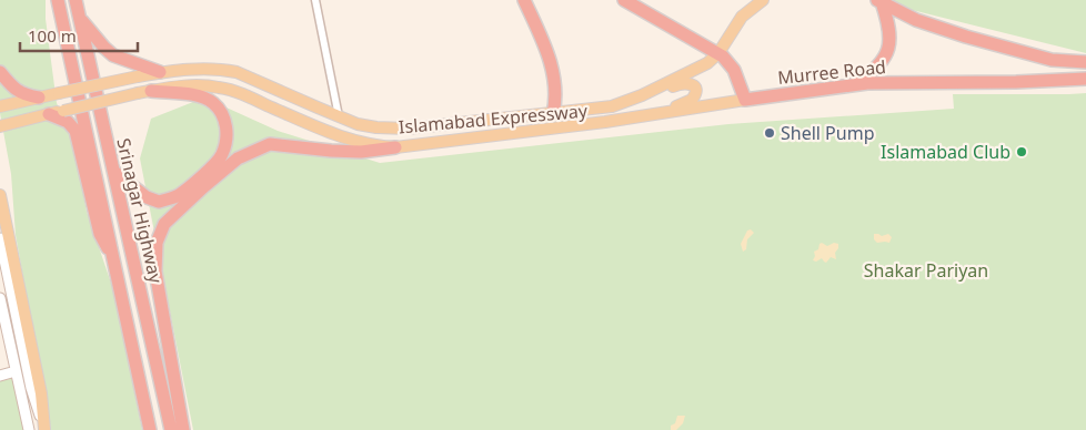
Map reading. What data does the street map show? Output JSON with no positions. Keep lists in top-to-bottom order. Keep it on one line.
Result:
{"streets":{"highway":["Murree Road","Srinagar Highway"],"main road":["Islamabad Expressway"]},"crossings":[["Murree Road","Islamabad Expressway"]],"parks":["Shakar Pariyan"],"places":["Shell Pump","Islamabad Club"],"scale_bar":"100 m"}
